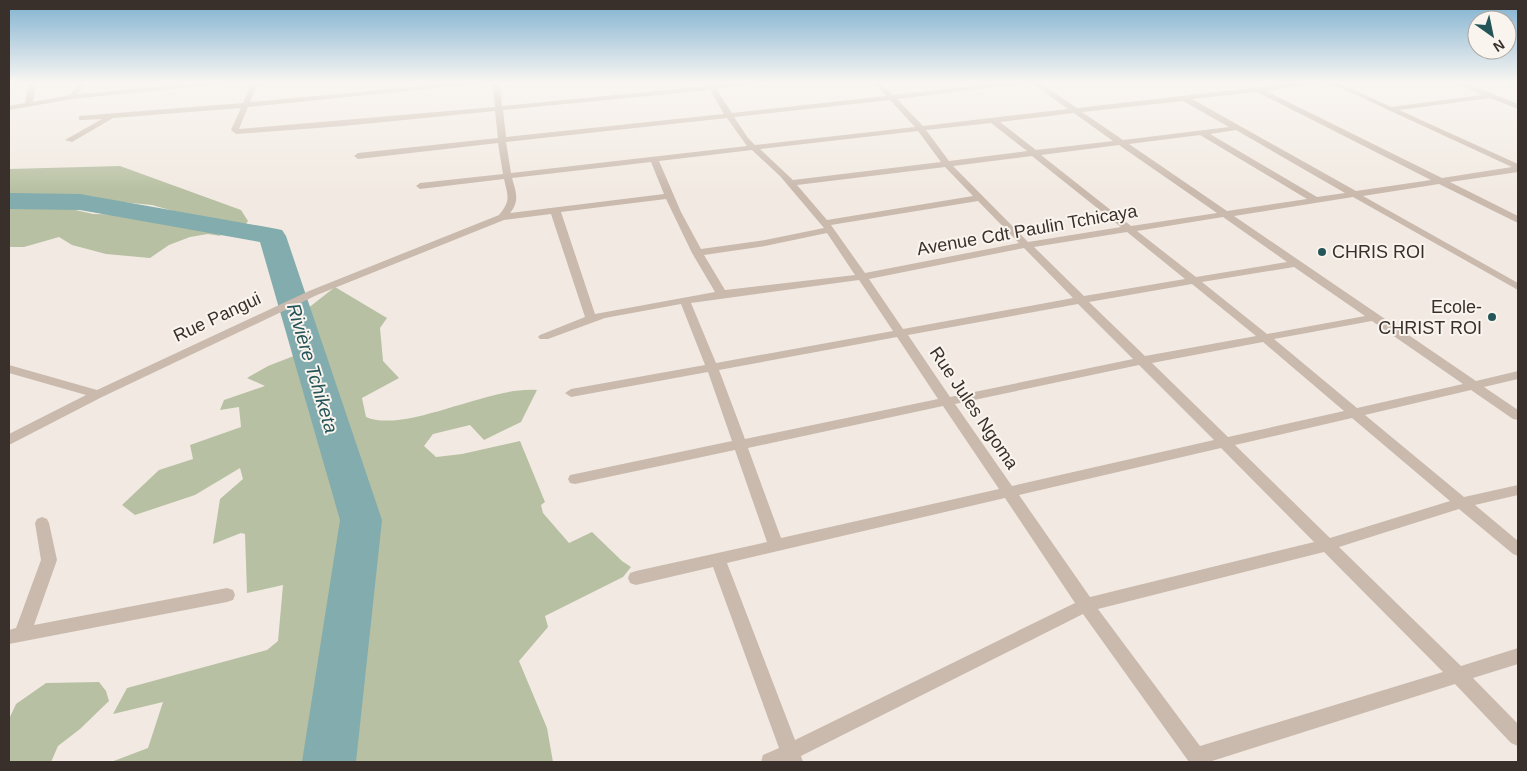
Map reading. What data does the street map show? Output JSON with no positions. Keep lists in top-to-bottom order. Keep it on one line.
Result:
{"streets":{"street":["Avenue Cdt Paulin Tchicaya","Rue Pangui","Rue Jules Ngoma"]},"crossings":[["Avenue Cdt Paulin Tchicaya","Rue Jules Ngoma"]],"water":["Rivière Tchiketa"],"places":["CHRIS ROI","Ecole- CHRIST ROI"],"north":"bottom right"}
